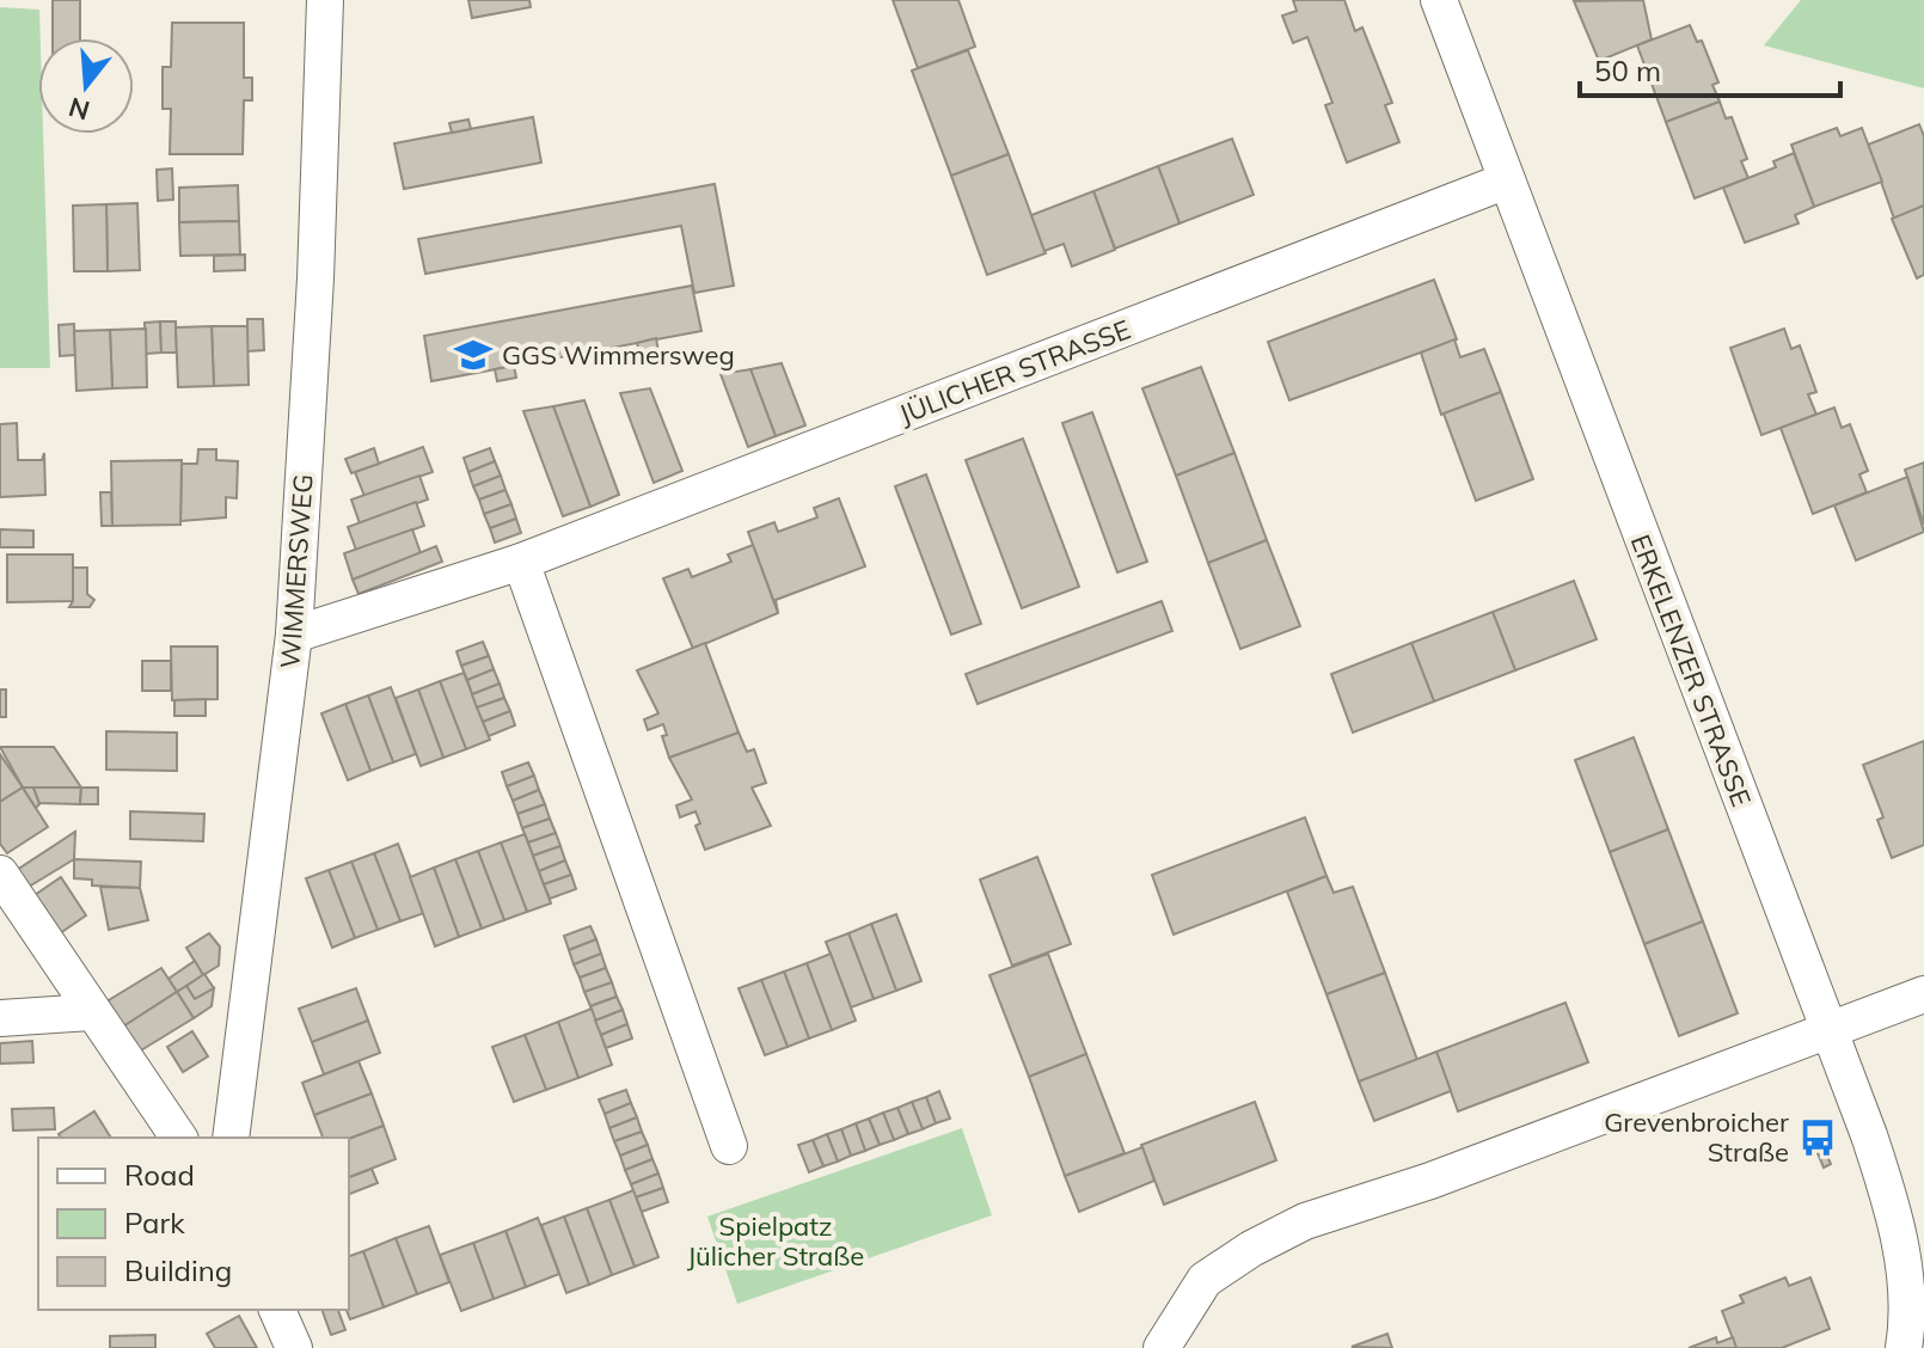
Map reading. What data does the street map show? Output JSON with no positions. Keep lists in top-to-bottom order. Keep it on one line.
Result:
{"streets":{"street":["JÜLICHER STRASSE","WIMMERSWEG","ERKELENZER STRASSE"]},"crossings":[["JÜLICHER STRASSE","WIMMERSWEG"],["JÜLICHER STRASSE","ERKELENZER STRASSE"]],"parks":["Spielpatz Jülicher Straße"],"places":{"school or university":["GGS Wimmersweg"],"bus stop":["Grevenbroicher Straße"]},"legend":["Road","Park","Building"],"scale_bar":"50 m","north":"bottom"}
